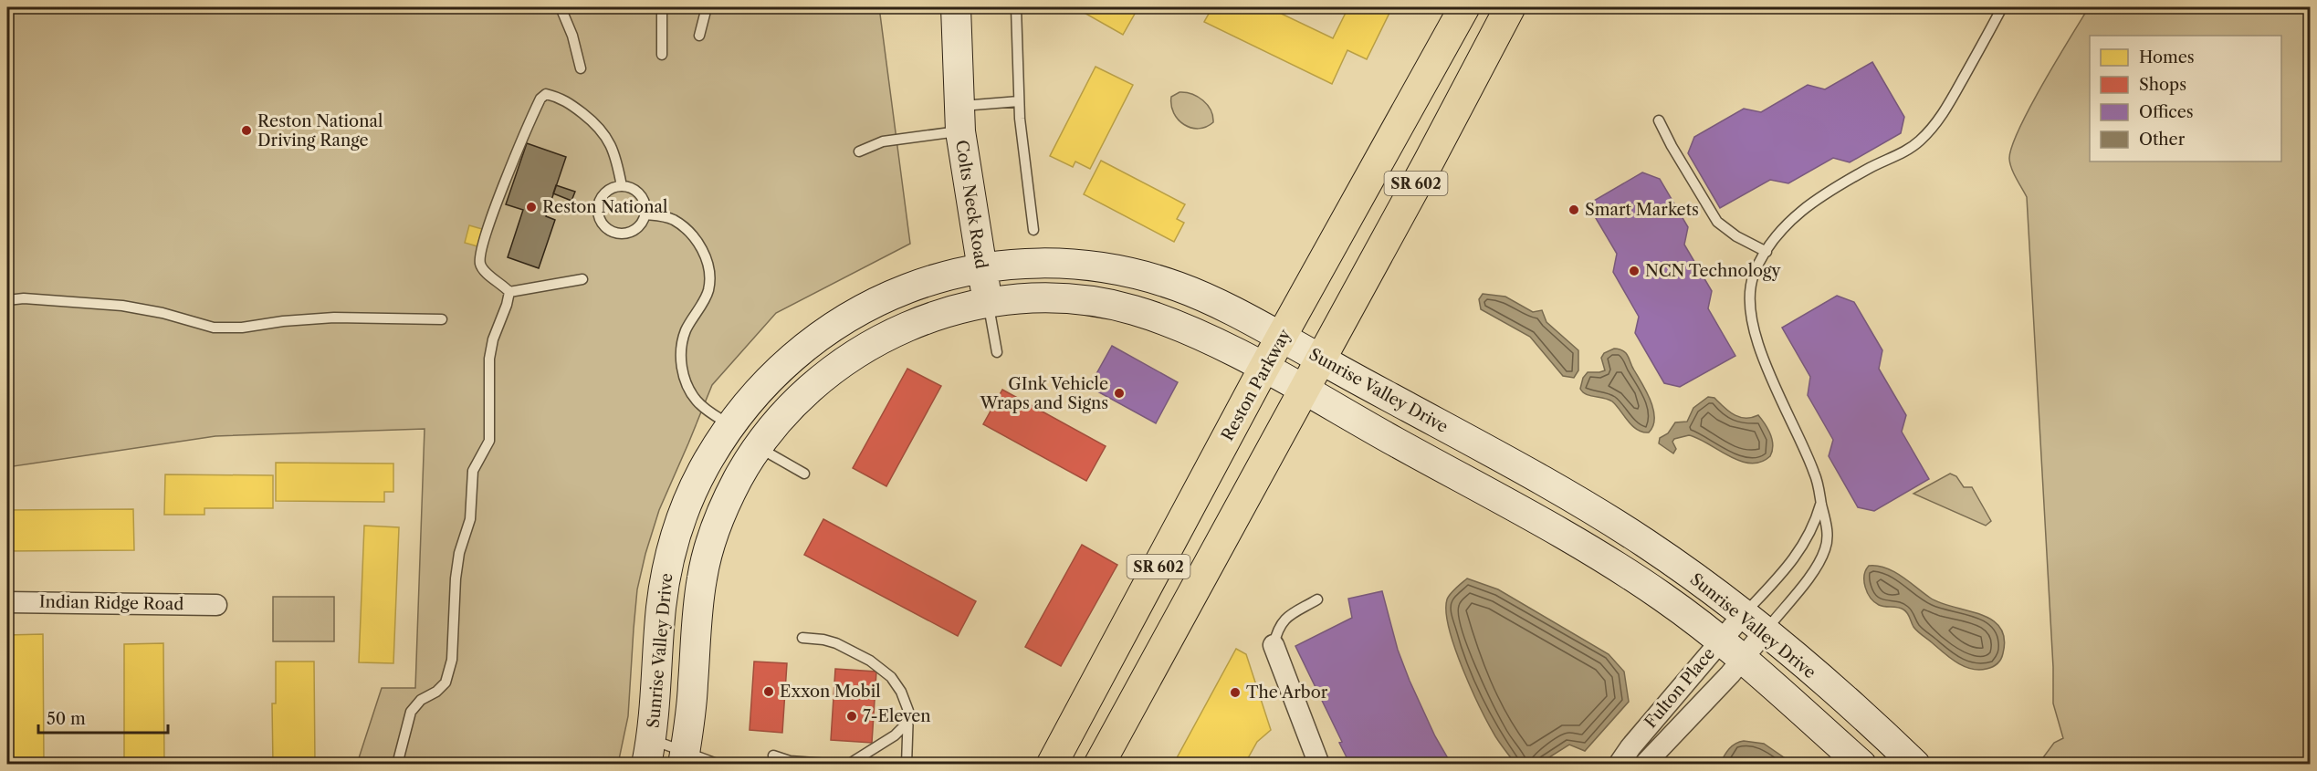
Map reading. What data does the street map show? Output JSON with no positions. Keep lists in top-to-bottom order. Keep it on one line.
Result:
{"streets":{"main road":["SR 602","Colts Neck Road","Reston Parkway","Sunrise Valley Drive"],"street":["Indian Ridge Road","Fulton Place"]},"crossings":[["SR 602","Sunrise Valley Drive"],["Colts Neck Road","Sunrise Valley Drive"],["Reston Parkway","Sunrise Valley Drive"],["Sunrise Valley Drive","Fulton Place"]],"places":["Reston National Driving Range","Reston National","Smart Markets","NCN Technology","GInk Vehicle Wraps and Signs","Exxon Mobil","The Arbor","7-Eleven"],"legend":["Homes","Shops","Offices","Other"],"scale_bar":"50 m"}
